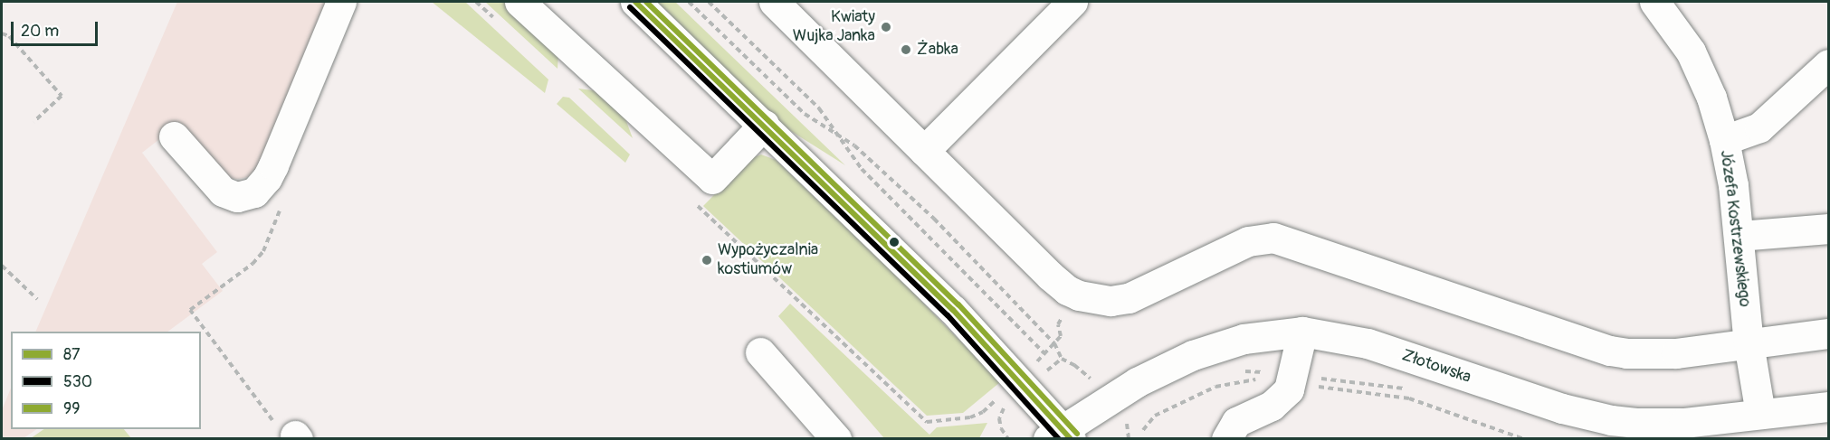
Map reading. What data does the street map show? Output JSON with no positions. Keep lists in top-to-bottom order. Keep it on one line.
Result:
{"streets":{"street":["Józefa Kostrzewskiego","Złotowska"]},"crossings":[["Józefa Kostrzewskiego","Złotowska"]],"places":["Kwiaty Wujka Janka","Żabka","Wypożyczalnia kostiumów"],"lines":["transit line 87","transit line 99","transit line 530"],"legend":["87","530","99"],"scale_bar":"20 m"}
